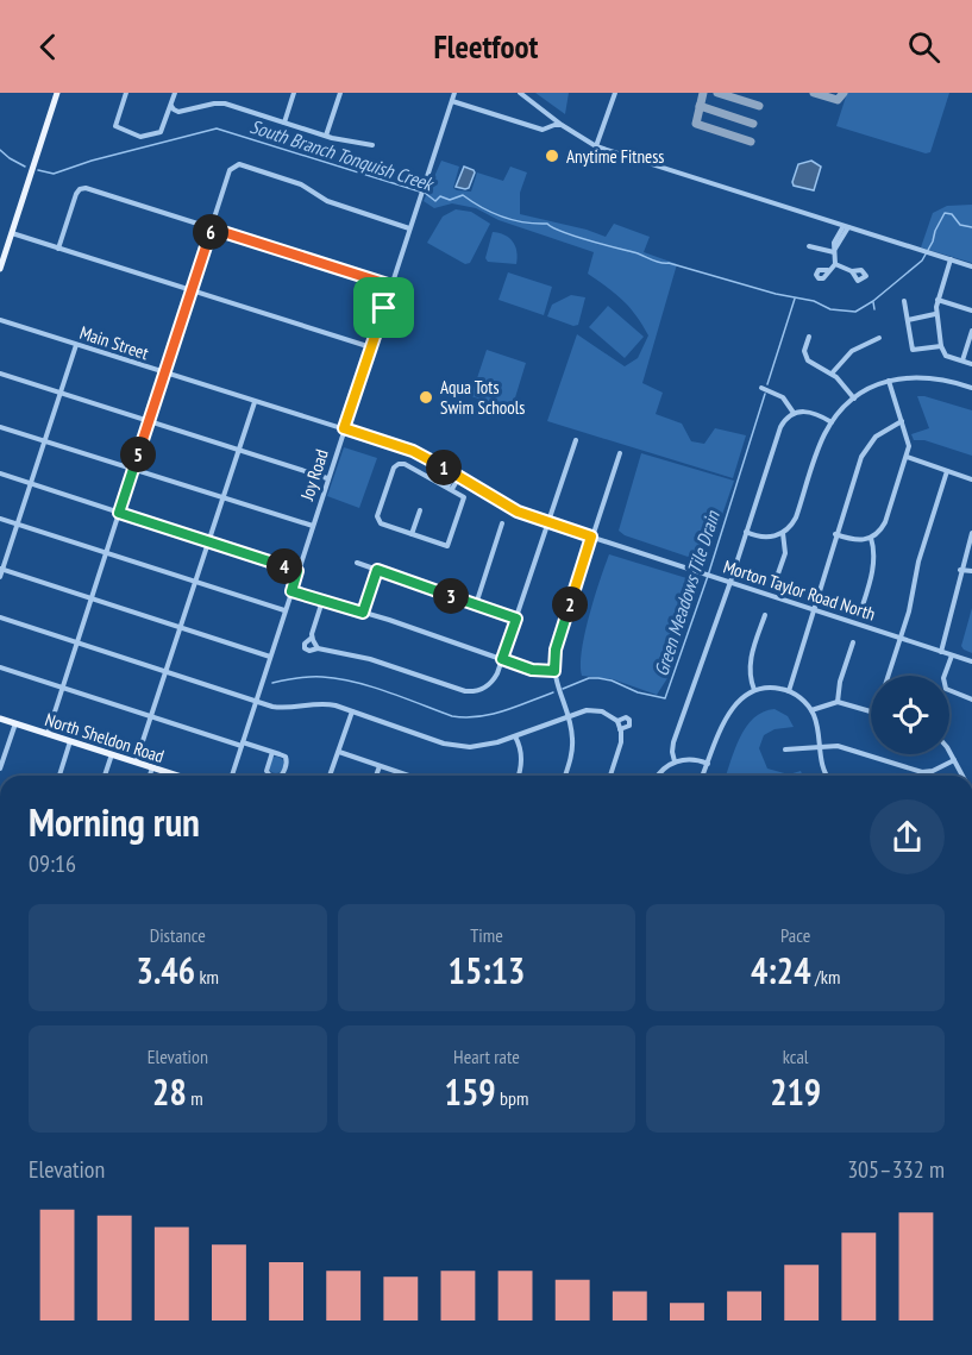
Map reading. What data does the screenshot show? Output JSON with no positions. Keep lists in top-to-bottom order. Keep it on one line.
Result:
{"streets":{"main road":["North Sheldon Road"],"street":["Main Street","Joy Road","Morton Taylor Road North"]},"crossings":[["Main Street","Joy Road"],["Main Street","Morton Taylor Road North"],["Joy Road","Morton Taylor Road North"]],"water":["South Branch Tonquish Creek","Green Meadows Tile Drain"],"places":["Anytime Fitness","Aqua Tots Swim Schools"],"page":{"header":"Fleetfoot","pins":["6","5","1","4","3","2"],"heading":["Morning run","09:16"],"stats":[["Distance","3.46 km"],["Time","15:13"],["Pace","4:24 /km"],["Elevation","28 m"],["Heart rate","159 bpm"],["kcal","219"]],"chart":["Elevation","305–332 m"]}}
